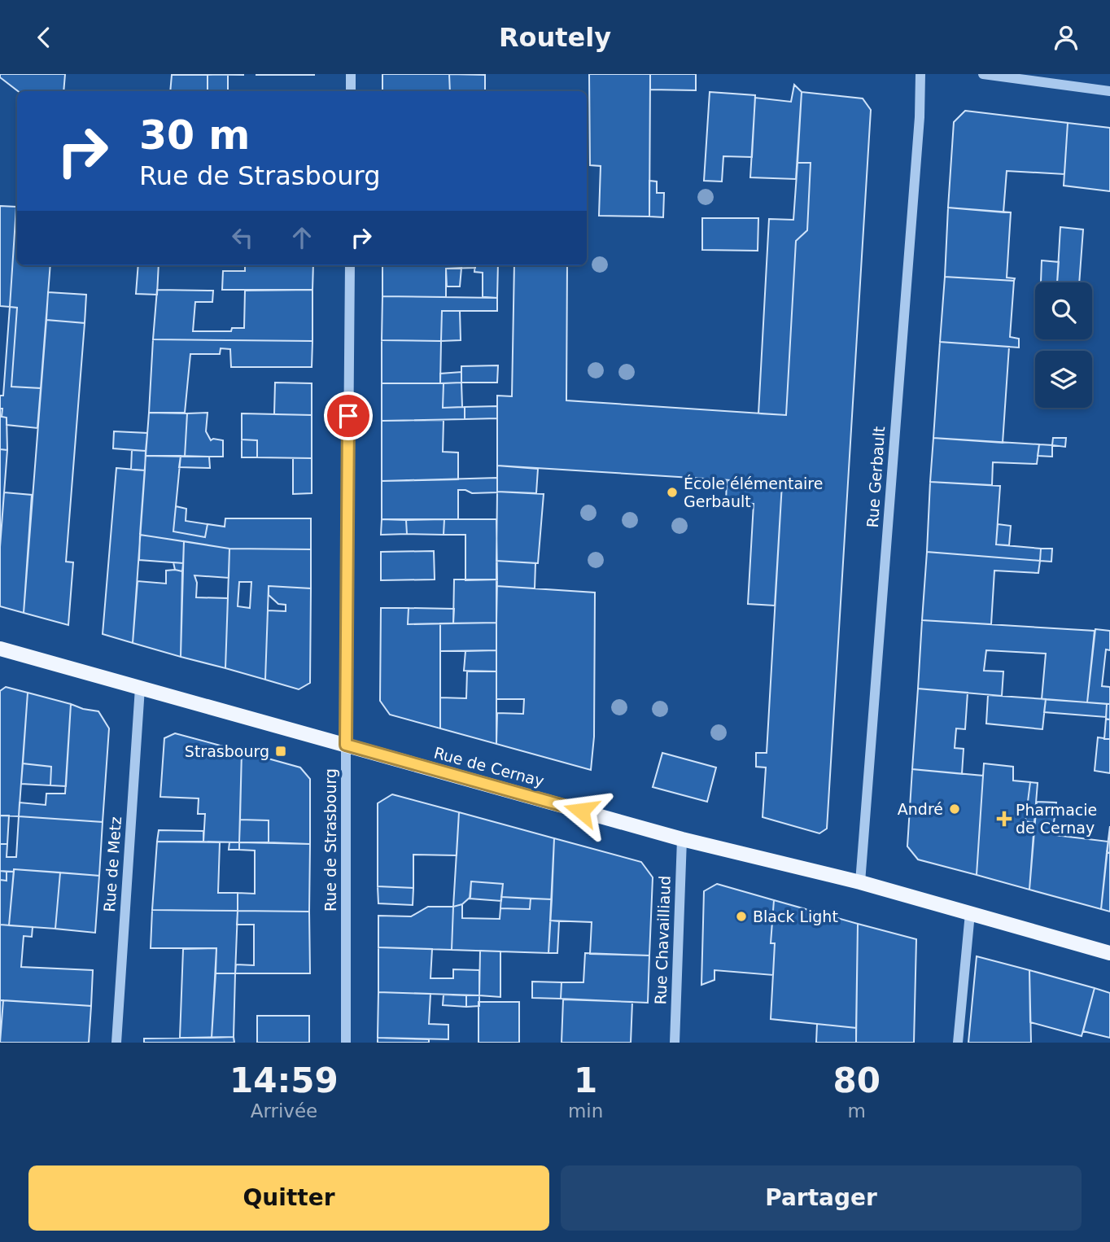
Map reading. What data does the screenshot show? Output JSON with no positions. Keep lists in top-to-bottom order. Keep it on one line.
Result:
{"streets":{"main road":["Rue de Cernay"],"street":["Rue Gerbault","Rue de Strasbourg","Rue de Metz","Rue Chavailliaud"]},"crossings":[["Rue Gerbault","Rue de Cernay"],["Rue de Cernay","Rue de Strasbourg"],["Rue de Cernay","Rue de Metz"],["Rue de Cernay","Rue Chavailliaud"]],"places":{"other":["École élémentaire Gerbault","André","Black Light"],"transit":["Strasbourg"],"health":["Pharmacie de Cernay"]},"page":{"header":"Routely","turn":["30 m","Rue de Strasbourg"],"eta":["14:59","Arrivée","1","min","80","m"],"buttons":["Quitter","Partager"]}}
